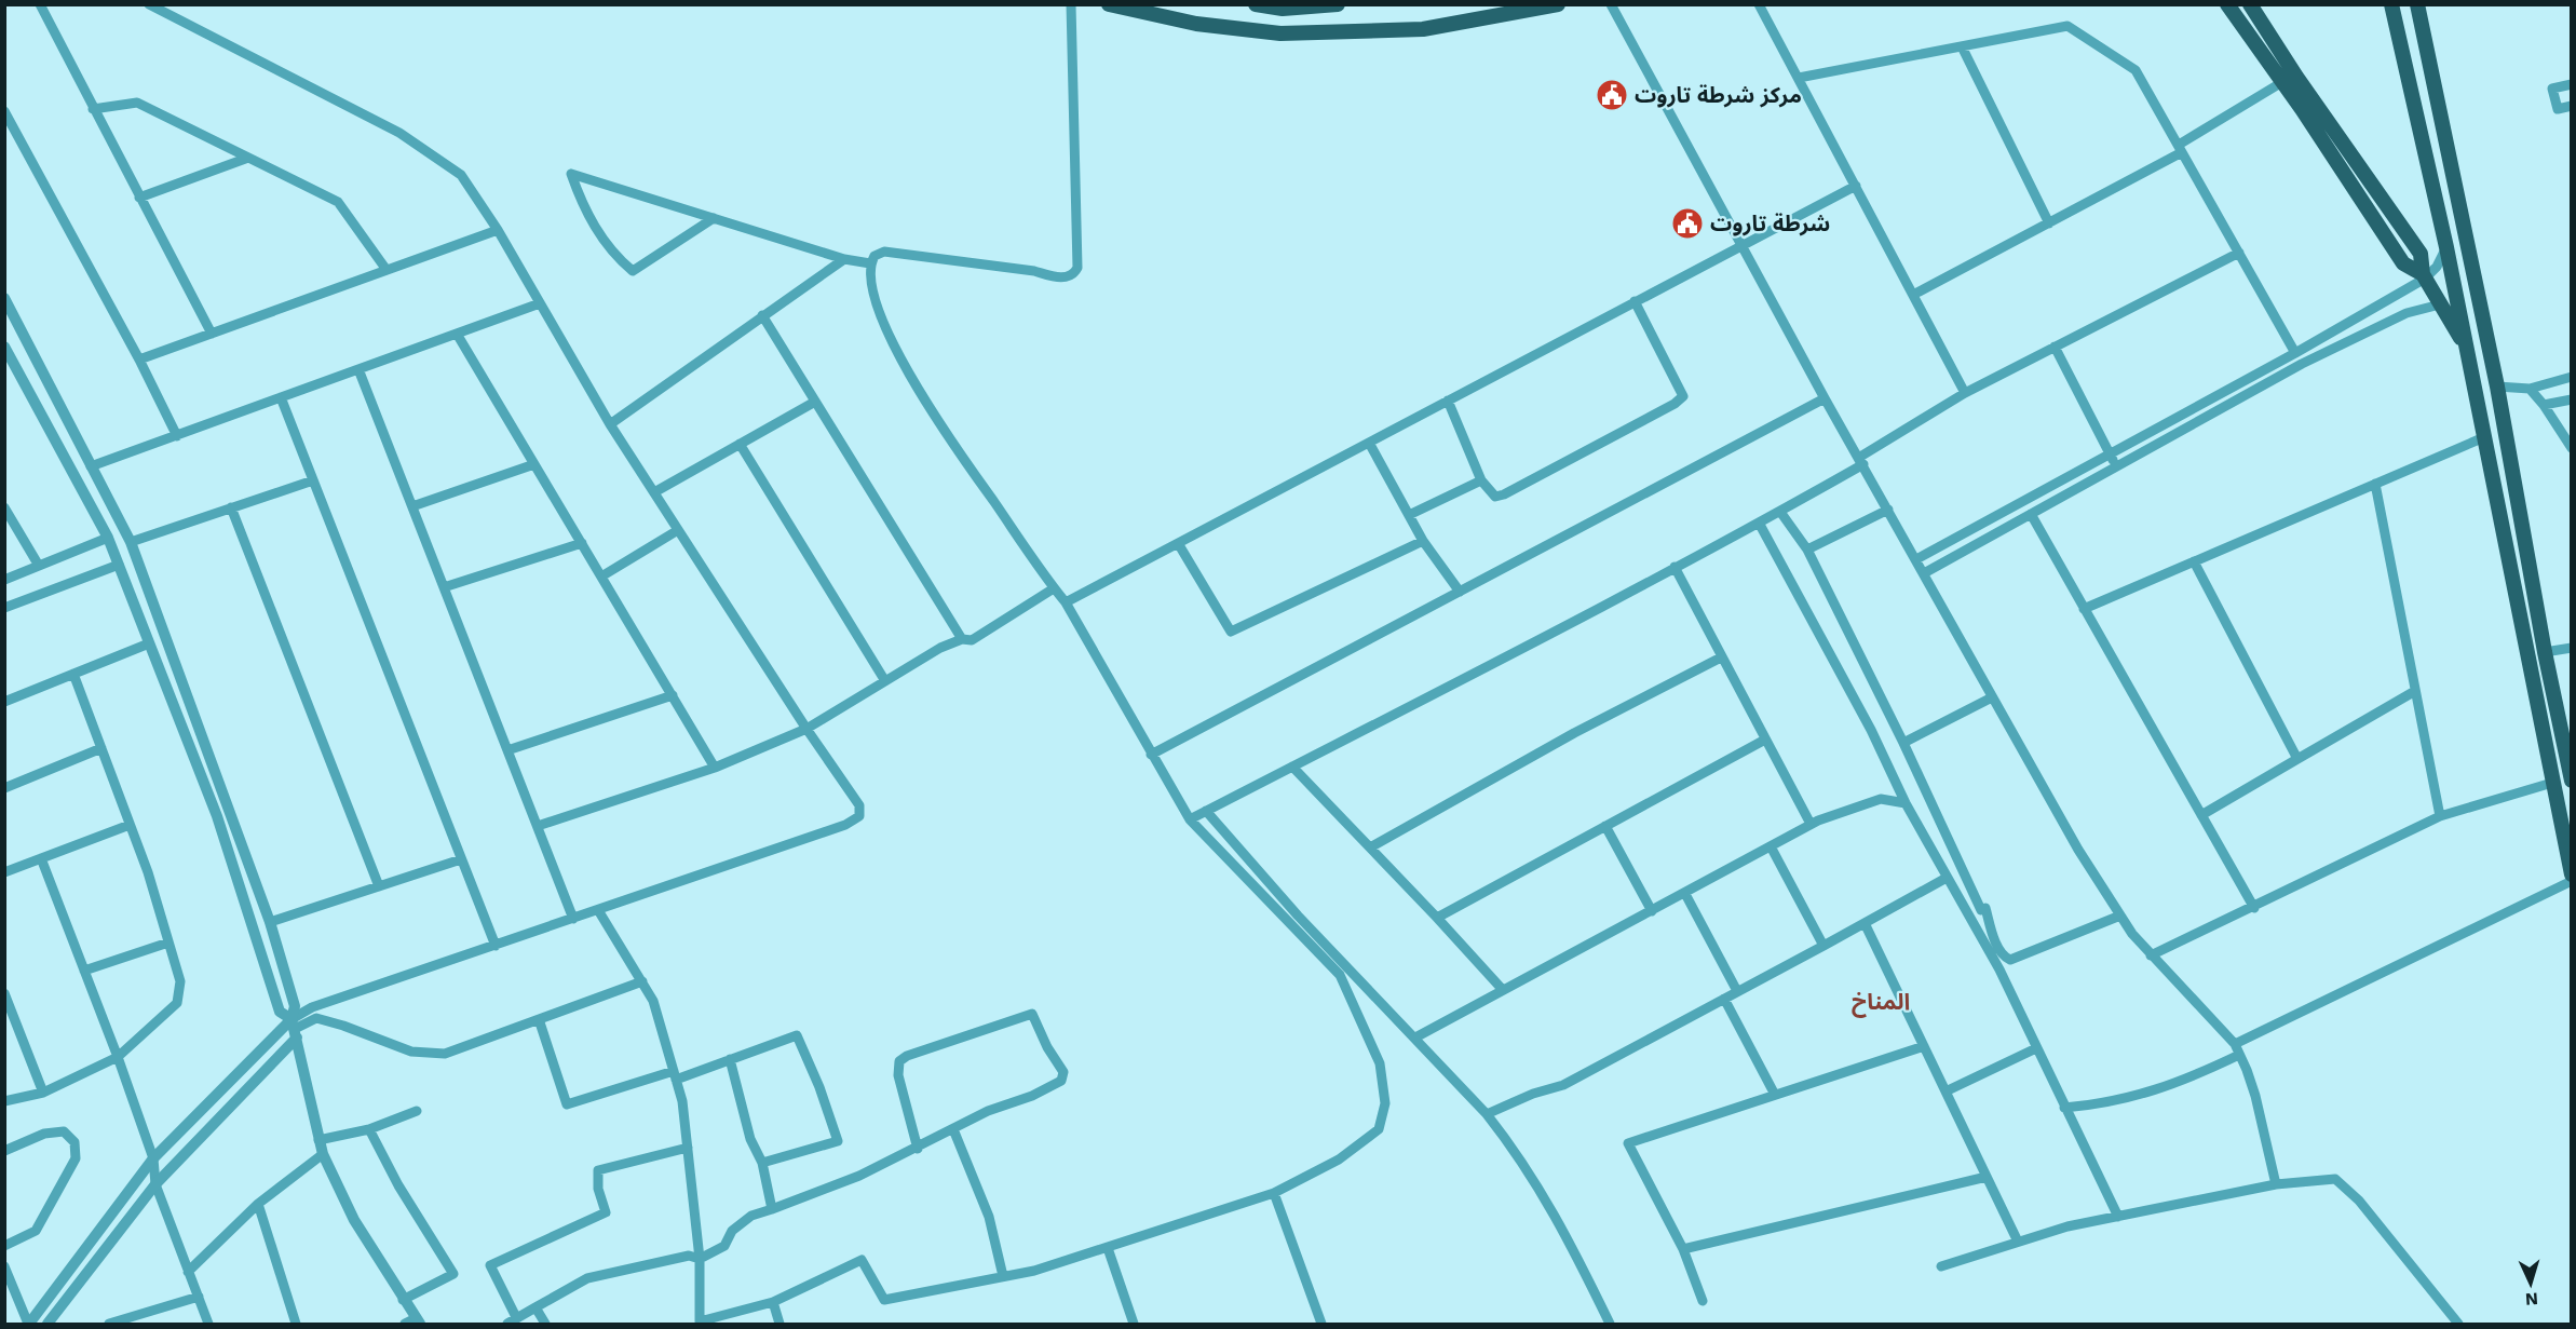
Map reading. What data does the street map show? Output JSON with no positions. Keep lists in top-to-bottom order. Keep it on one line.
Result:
{"districts":["المناخ"],"places":{"public building":["مركز شرطة تاروت","شرطة تاروت"]},"north":"bottom"}
